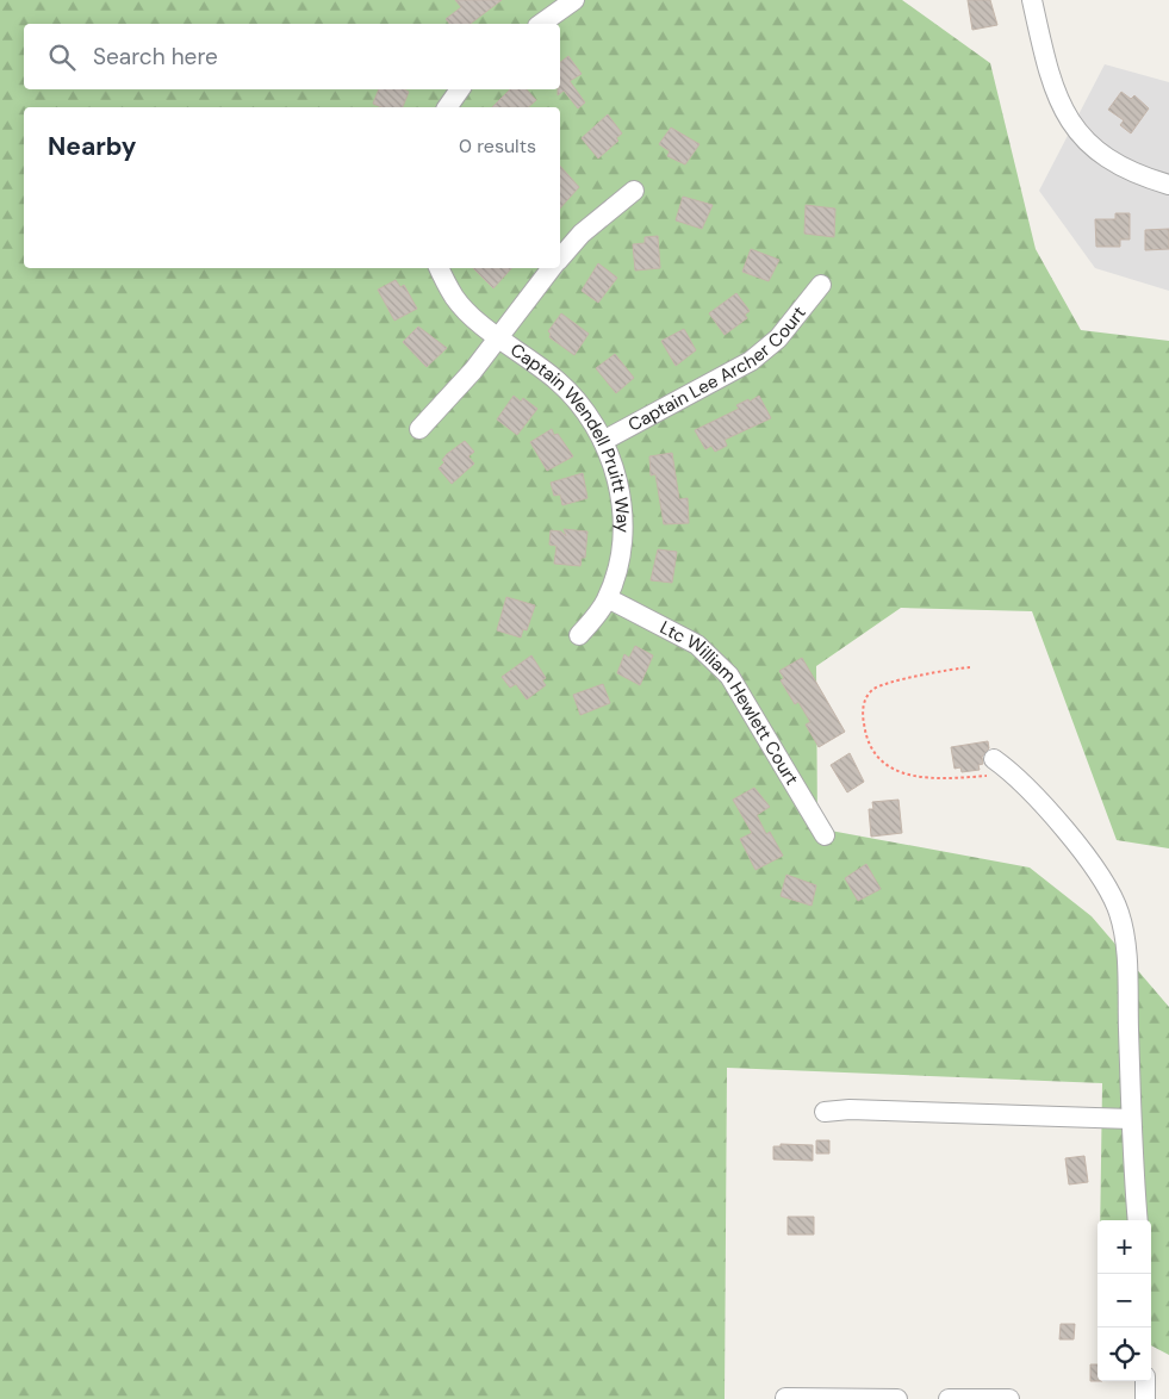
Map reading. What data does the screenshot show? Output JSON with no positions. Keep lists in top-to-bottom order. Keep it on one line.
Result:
{"streets":{"street":["Captain Lee Archer Court","Captain Wendell Pruitt Way","Ltc William Hewlett Court"]},"crossings":[["Captain Lee Archer Court","Captain Wendell Pruitt Way"],["Captain Wendell Pruitt Way","Ltc William Hewlett Court"]],"page":{"search":"Search here","heading":["Nearby","0 results"],"map_buttons":["+","−"]}}
